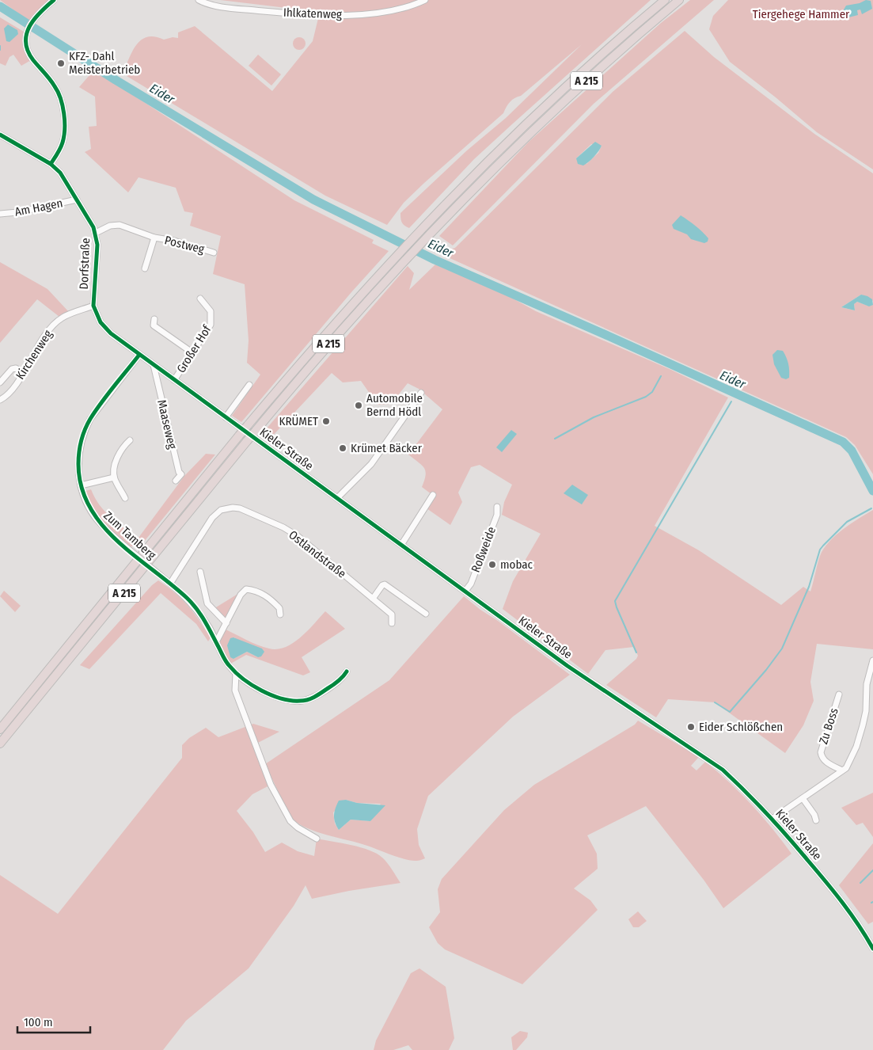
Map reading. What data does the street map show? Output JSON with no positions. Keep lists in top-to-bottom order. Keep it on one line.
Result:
{"streets":{"highway":["A 215"],"street":["Ihlkatenweg","Am Hagen","Postweg","Dorfstraße","Großer Hof","Kirchenweg","Maaseweg","Kieler Straße","Zum Tamberg","Roßweide","Ostlandstraße","Zu Boss"]},"crossings":[["Am Hagen","Dorfstraße"],["Postweg","Dorfstraße"],["Dorfstraße","Großer Hof"],["Dorfstraße","Kirchenweg"],["Dorfstraße","Maaseweg"],["Dorfstraße","Kieler Straße"],["Dorfstraße","Zum Tamberg"],["Großer Hof","Kieler Straße"],["Kieler Straße","Roßweide"],["Zum Tamberg","Ostlandstraße"]],"water":["Eider"],"parks":["Tiergehege Hammer"],"places":["KFZ- Dahl Meisterbetrieb","Automobile Bernd Hödl","KRÜMET","Krümet Bäcker","mobac","Eider Schlößchen"],"scale_bar":"100 m"}
